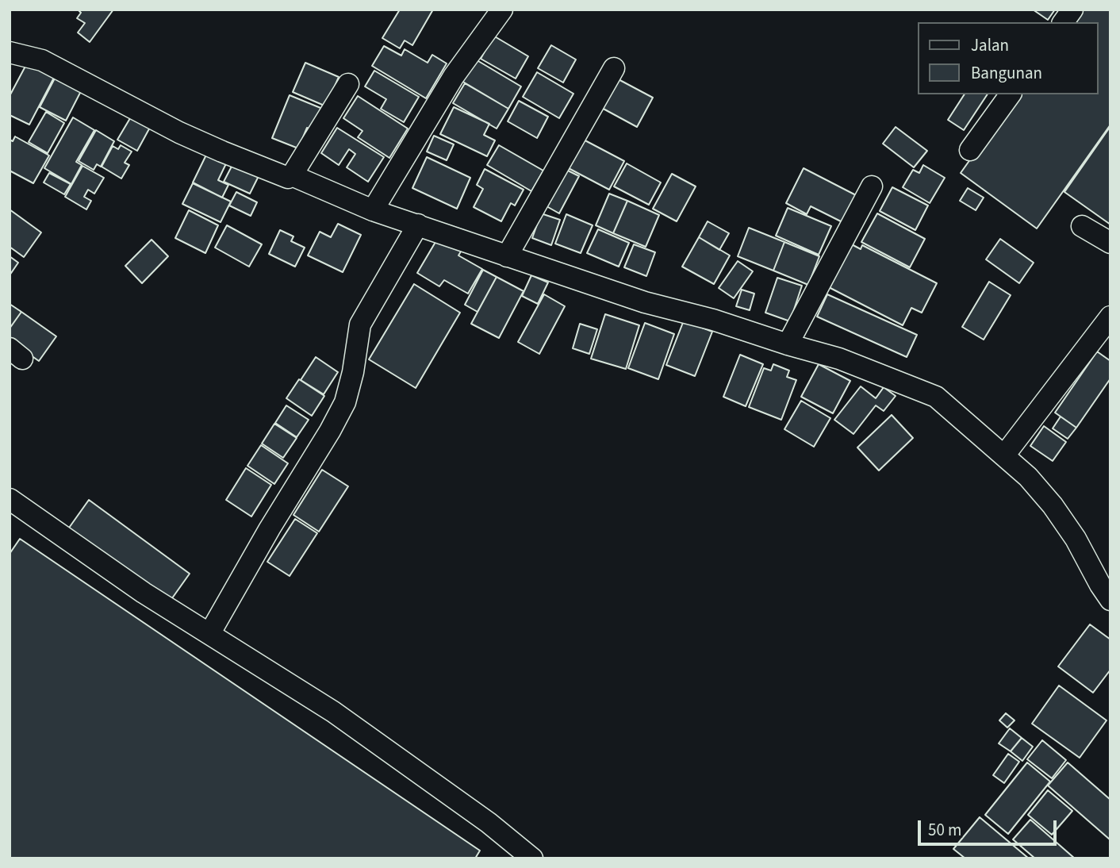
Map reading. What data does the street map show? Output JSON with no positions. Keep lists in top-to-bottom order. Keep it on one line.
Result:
{"legend":["Jalan","Bangunan"],"scale_bar":"50 m"}
